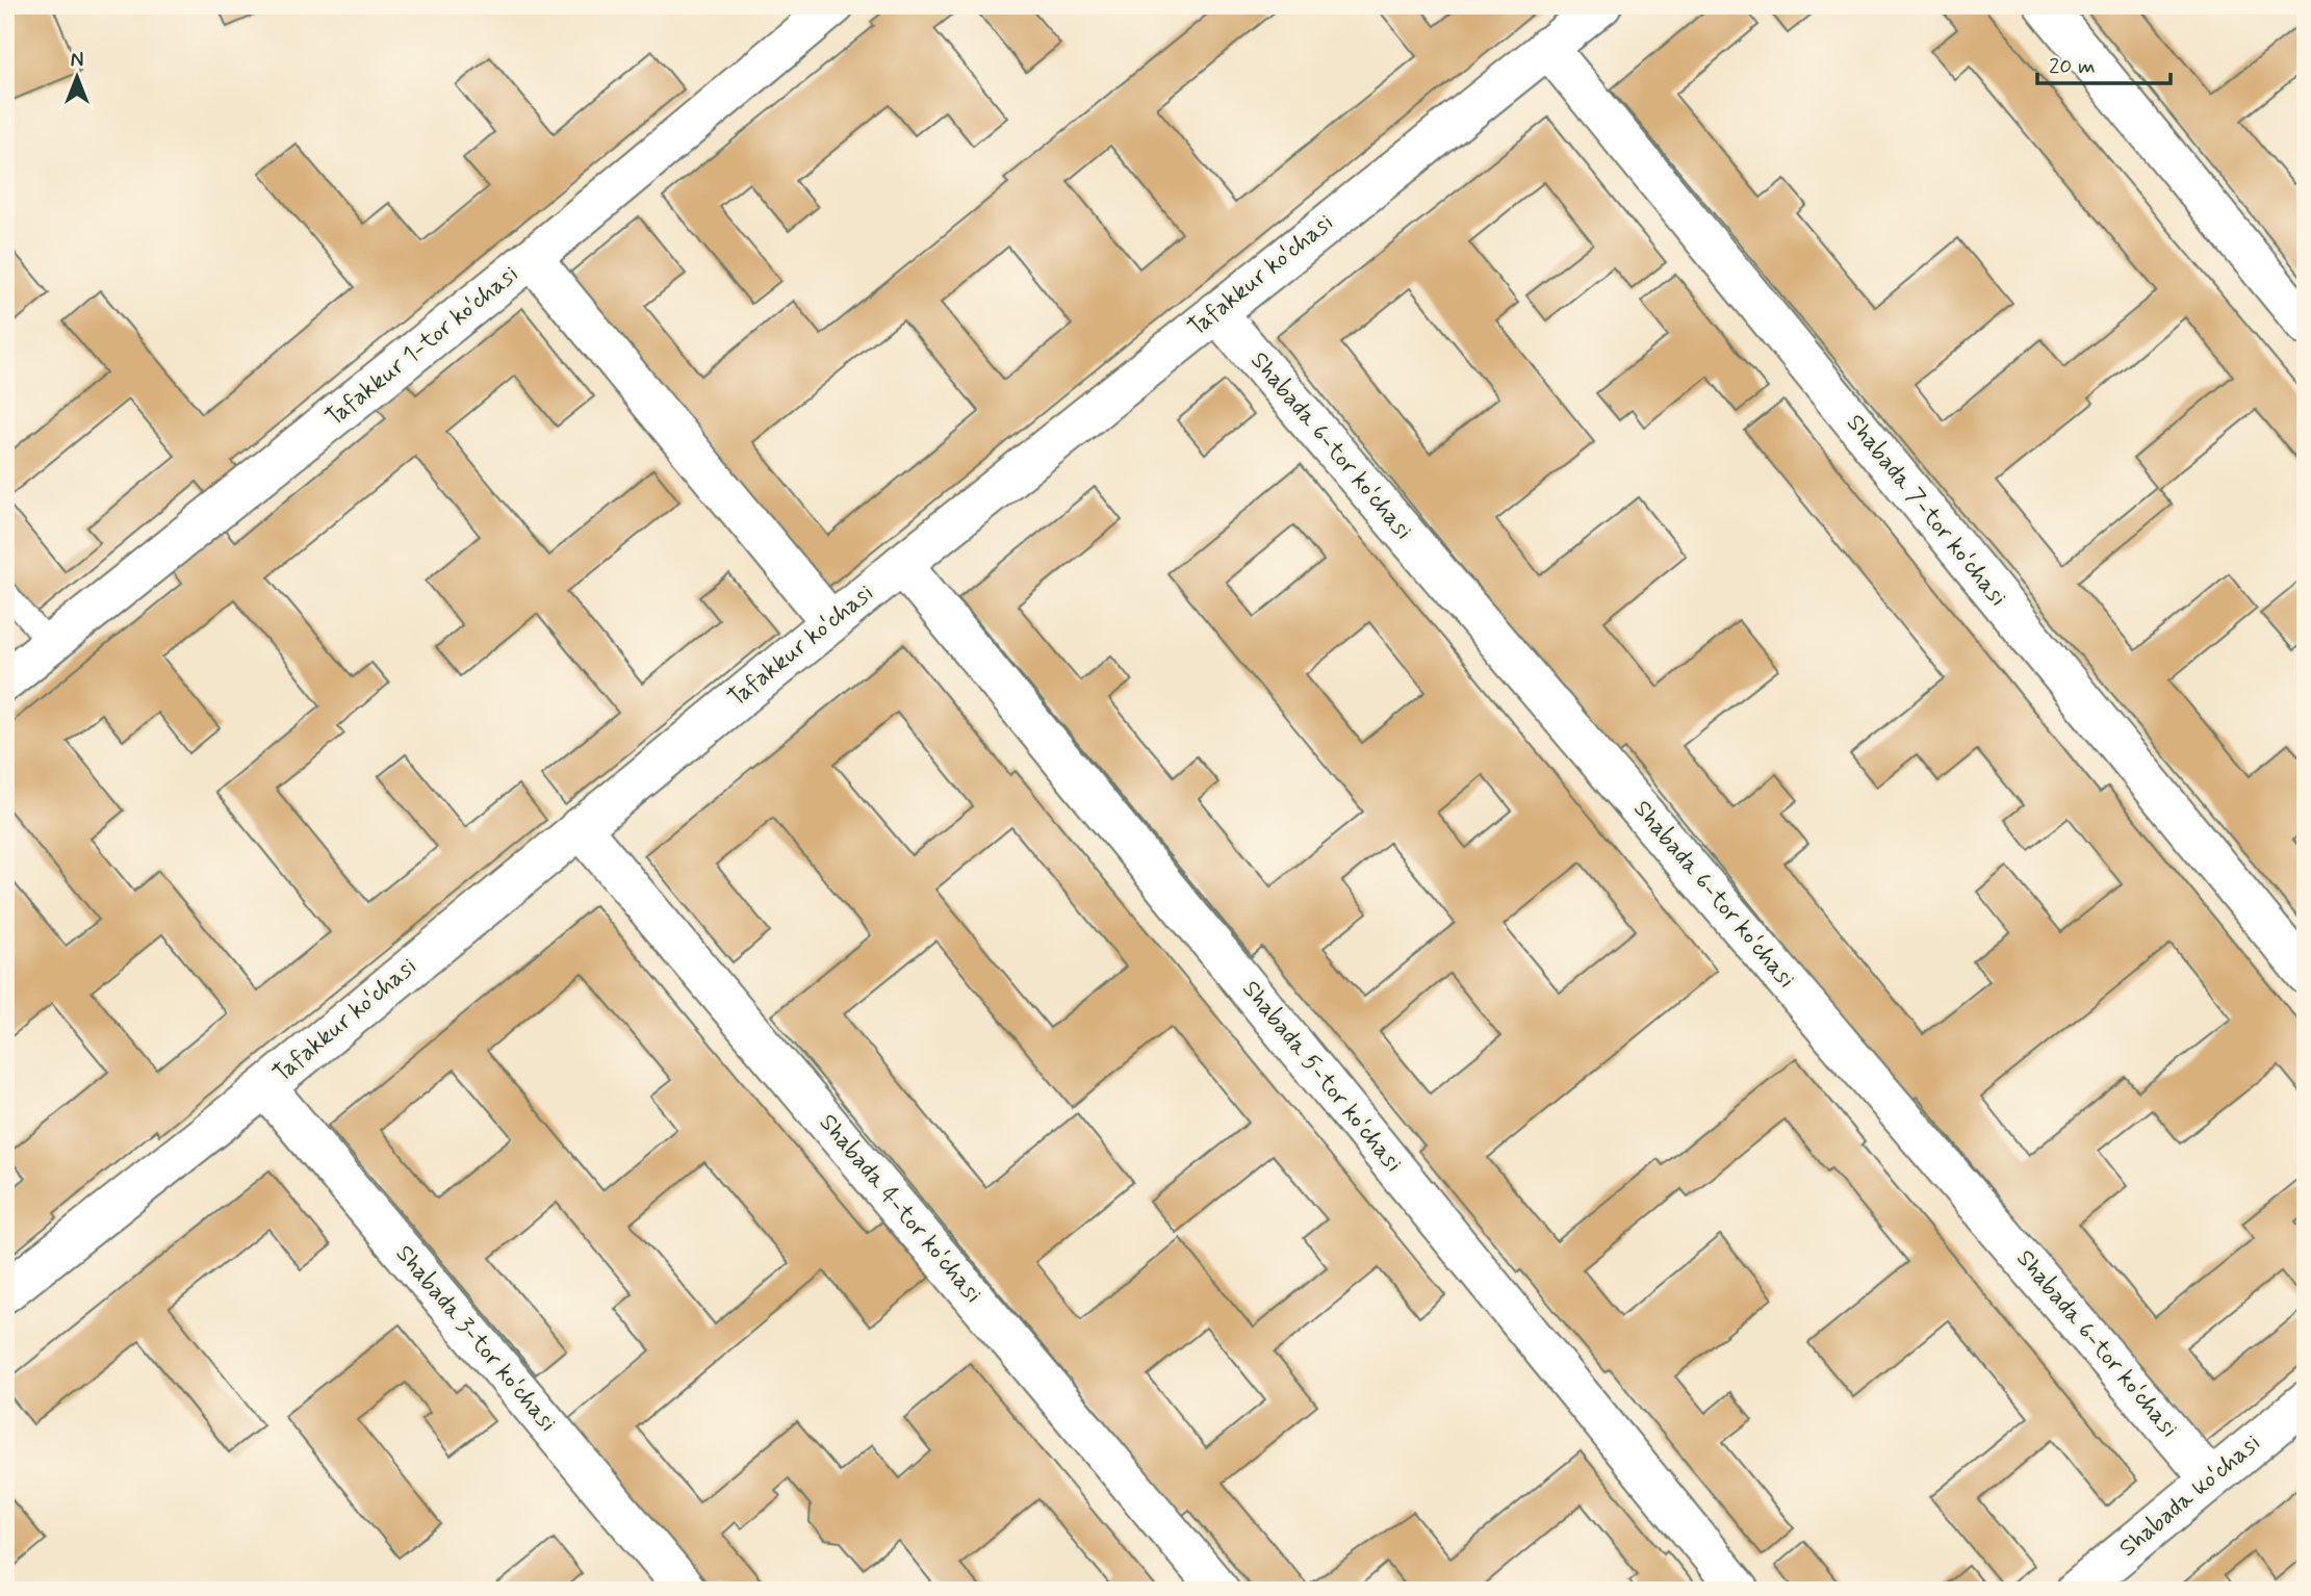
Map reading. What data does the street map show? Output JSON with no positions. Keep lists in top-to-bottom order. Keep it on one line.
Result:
{"streets":{"street":["Tafakkur koʻchasi","Tafakkur 1-tor koʻchasi","Shabada 6-tor koʻchasi","Shabada 7-tor koʻchasi","Shabada 5-tor koʻchasi","Shabada 4-tor koʻchasi","Shabada 3-tor koʻchasi","Shabada koʻchasi"]},"crossings":[["Tafakkur koʻchasi","Shabada 6-tor koʻchasi"],["Tafakkur koʻchasi","Shabada 7-tor koʻchasi"],["Tafakkur koʻchasi","Shabada 5-tor koʻchasi"],["Tafakkur koʻchasi","Shabada 4-tor koʻchasi"],["Tafakkur koʻchasi","Shabada 3-tor koʻchasi"],["Shabada 6-tor koʻchasi","Shabada koʻchasi"]],"scale_bar":"20 m","north":"top"}
